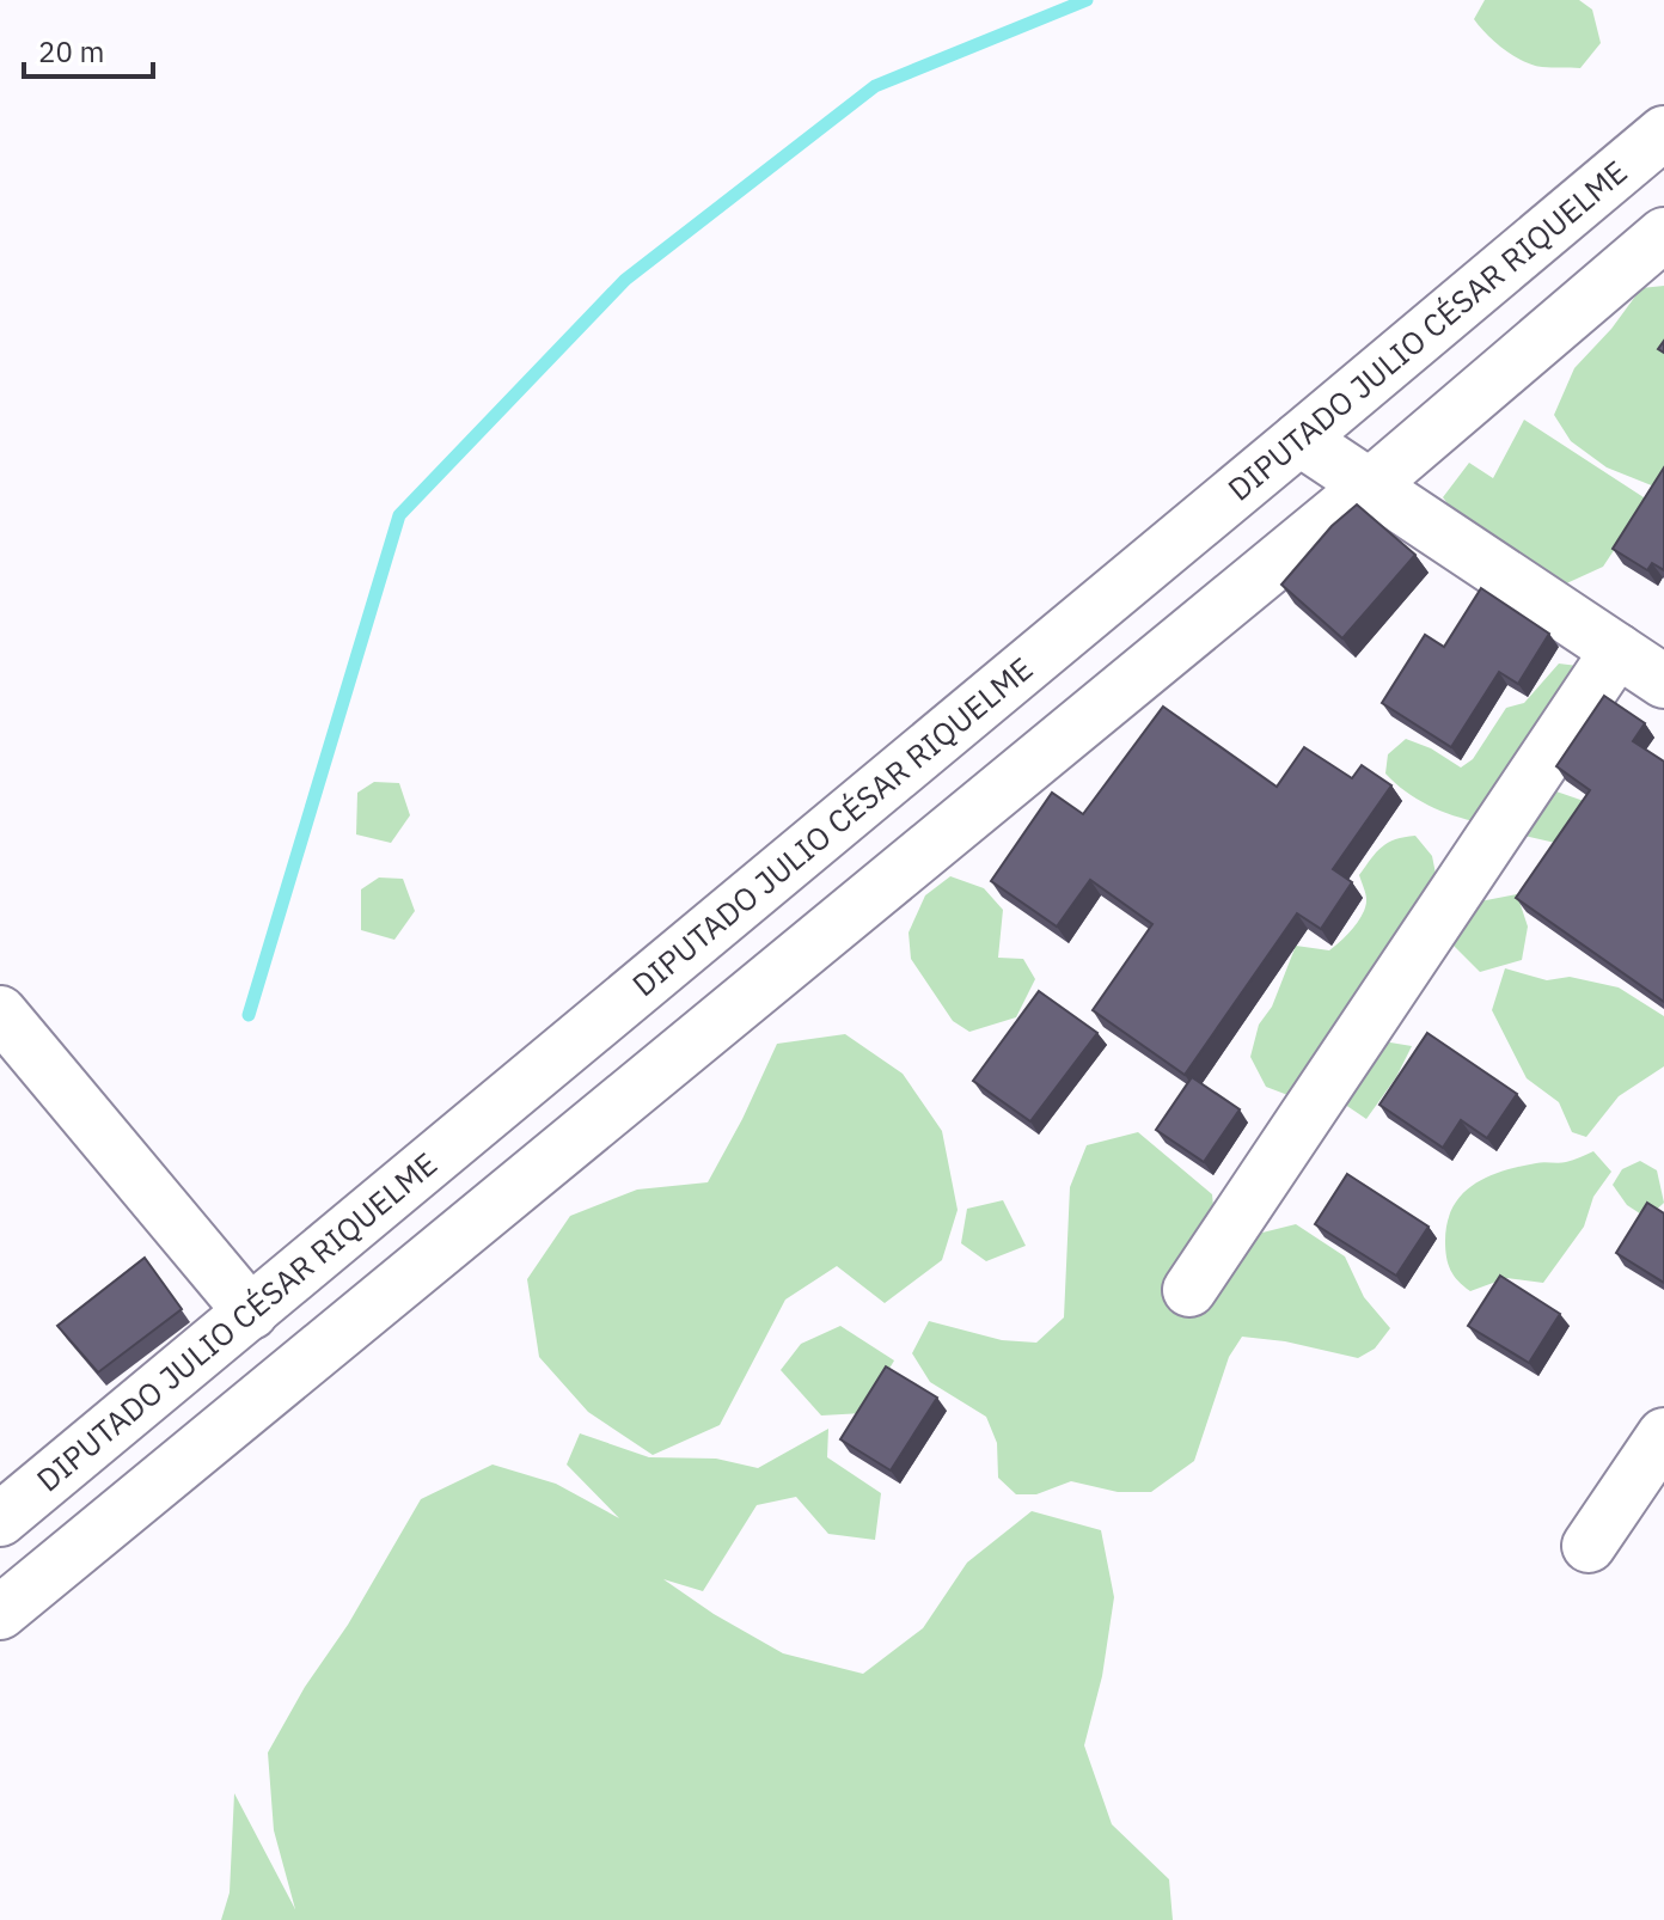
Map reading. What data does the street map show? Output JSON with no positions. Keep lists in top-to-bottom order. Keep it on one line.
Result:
{"streets":{"street":["DIPUTADO JULIO CÉSAR RIQUELME"]},"scale_bar":"20 m"}
